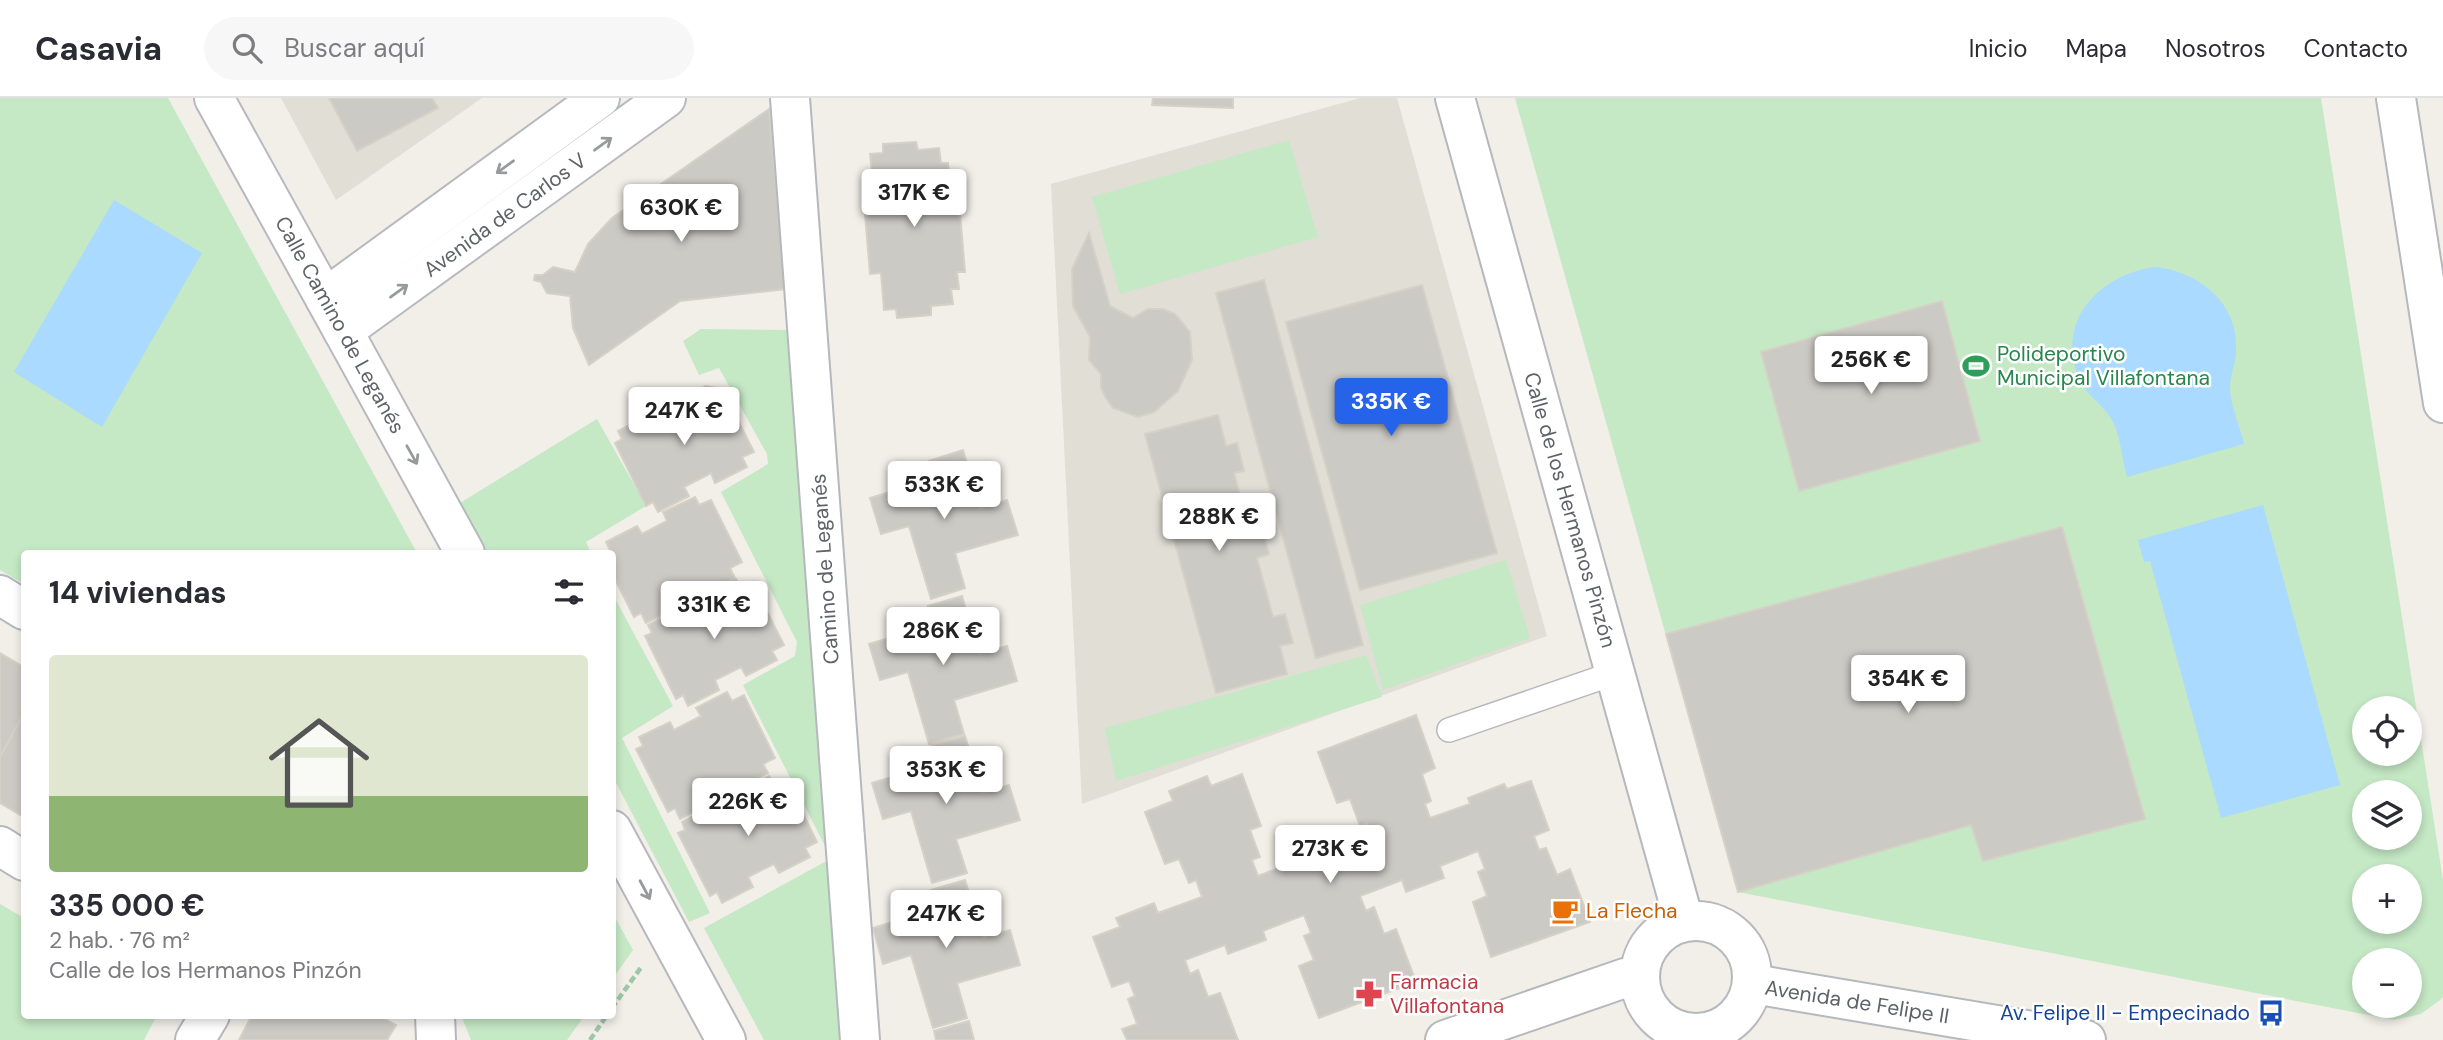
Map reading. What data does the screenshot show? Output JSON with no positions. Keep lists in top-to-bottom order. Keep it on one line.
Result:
{"streets":{"street":["Avenida de Carlos V","Calle Camino de Leganés","Calle de los Hermanos Pinzón","Camino de Leganés","Avenida de Felipe II"]},"crossings":[["Avenida de Carlos V","Calle Camino de Leganés"],["Calle de los Hermanos Pinzón","Avenida de Felipe II"]],"one_way":["Calle Camino de Leganés"],"places":{"sports":["Polideportivo Municipal Villafontana"],"cafe":["La Flecha"],"pharmacy":["Farmacia Villafontana"],"bus stop":["Av. Felipe II - Empecinado"]},"page":{"header":"Casavia","search":"Buscar aquí","nav":["Inicio","Mapa","Nosotros","Contacto"],"price":["317K €","630K €","256K €","335K €","247K €","533K €","288K €","331K €","286K €","354K €","353K €","226K €","273K €","247K €"],"heading":"14 viviendas","list":[{"name":"335 000 €","note":"2 hab. · 76 m² · Calle de los Hermanos Pinzón"}],"map_buttons":["+","−"]}}
